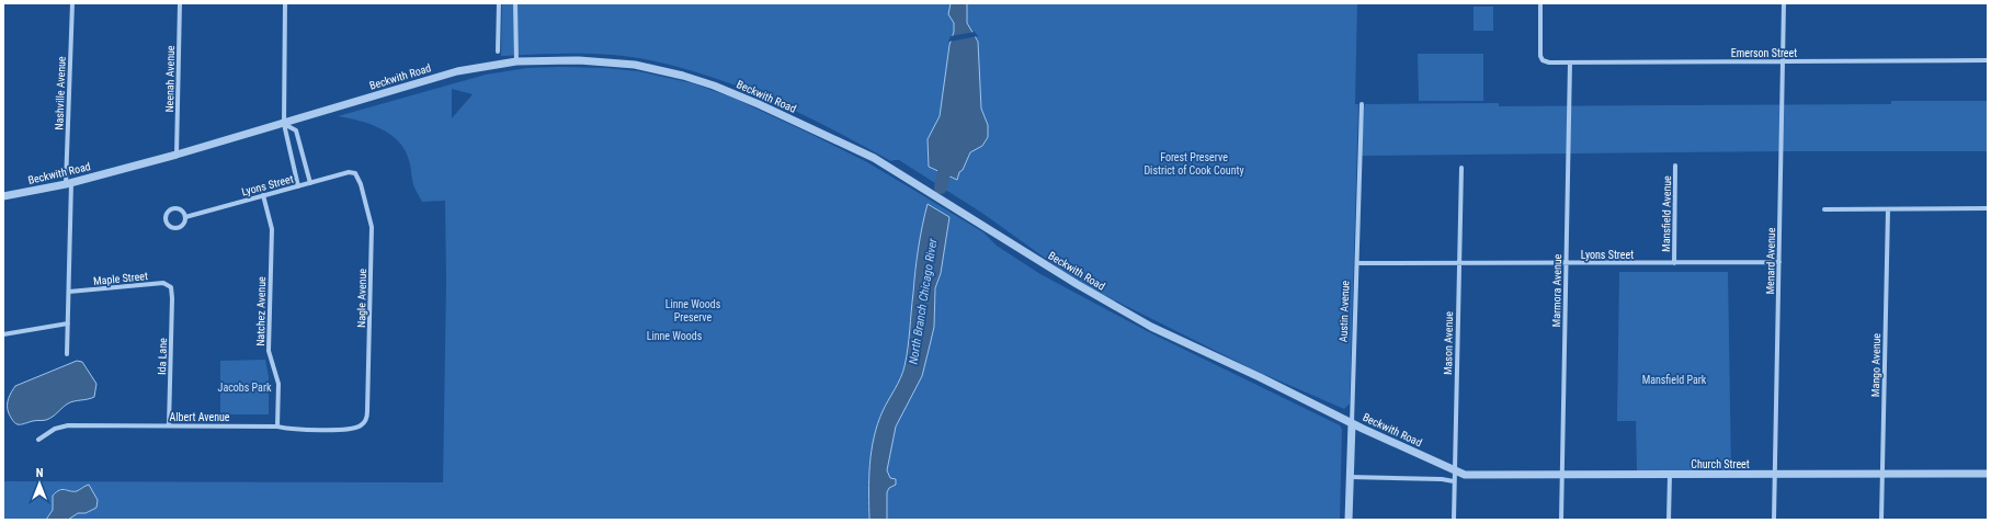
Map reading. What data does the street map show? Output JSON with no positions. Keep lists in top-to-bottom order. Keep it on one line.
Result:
{"streets":{"street":["Emerson Street","Beckwith Road","Neenah Avenue","Nashville Avenue","Lyons Street","Mansfield Avenue","Menard Avenue","Maple Street","Marmora Avenue","Nagle Avenue","Natchez Avenue","Austin Avenue","Mason Avenue","Ida Lane","Mango Avenue","Albert Avenue","Church Street"]},"crossings":[["Emerson Street","Menard Avenue"],["Emerson Street","Marmora Avenue"],["Beckwith Road","Neenah Avenue"],["Beckwith Road","Nashville Avenue"],["Beckwith Road","Austin Avenue"],["Beckwith Road","Mason Avenue"],["Beckwith Road","Church Street"],["Nashville Avenue","Maple Street"],["Lyons Street","Mansfield Avenue"],["Lyons Street","Menard Avenue"],["Lyons Street","Marmora Avenue"],["Lyons Street","Nagle Avenue"],["Lyons Street","Natchez Avenue"],["Lyons Street","Austin Avenue"],["Lyons Street","Mason Avenue"],["Menard Avenue","Church Street"],["Maple Street","Ida Lane"],["Marmora Avenue","Church Street"],["Nagle Avenue","Albert Avenue"],["Natchez Avenue","Albert Avenue"],["Mason Avenue","Church Street"],["Ida Lane","Albert Avenue"],["Mango Avenue","Church Street"]],"water":["North Branch Chicago River"],"parks":["Forest Preserve District of Cook County","Linne Woods Preserve","Linne Woods","Mansfield Park","Jacobs Park"],"north":"top"}
